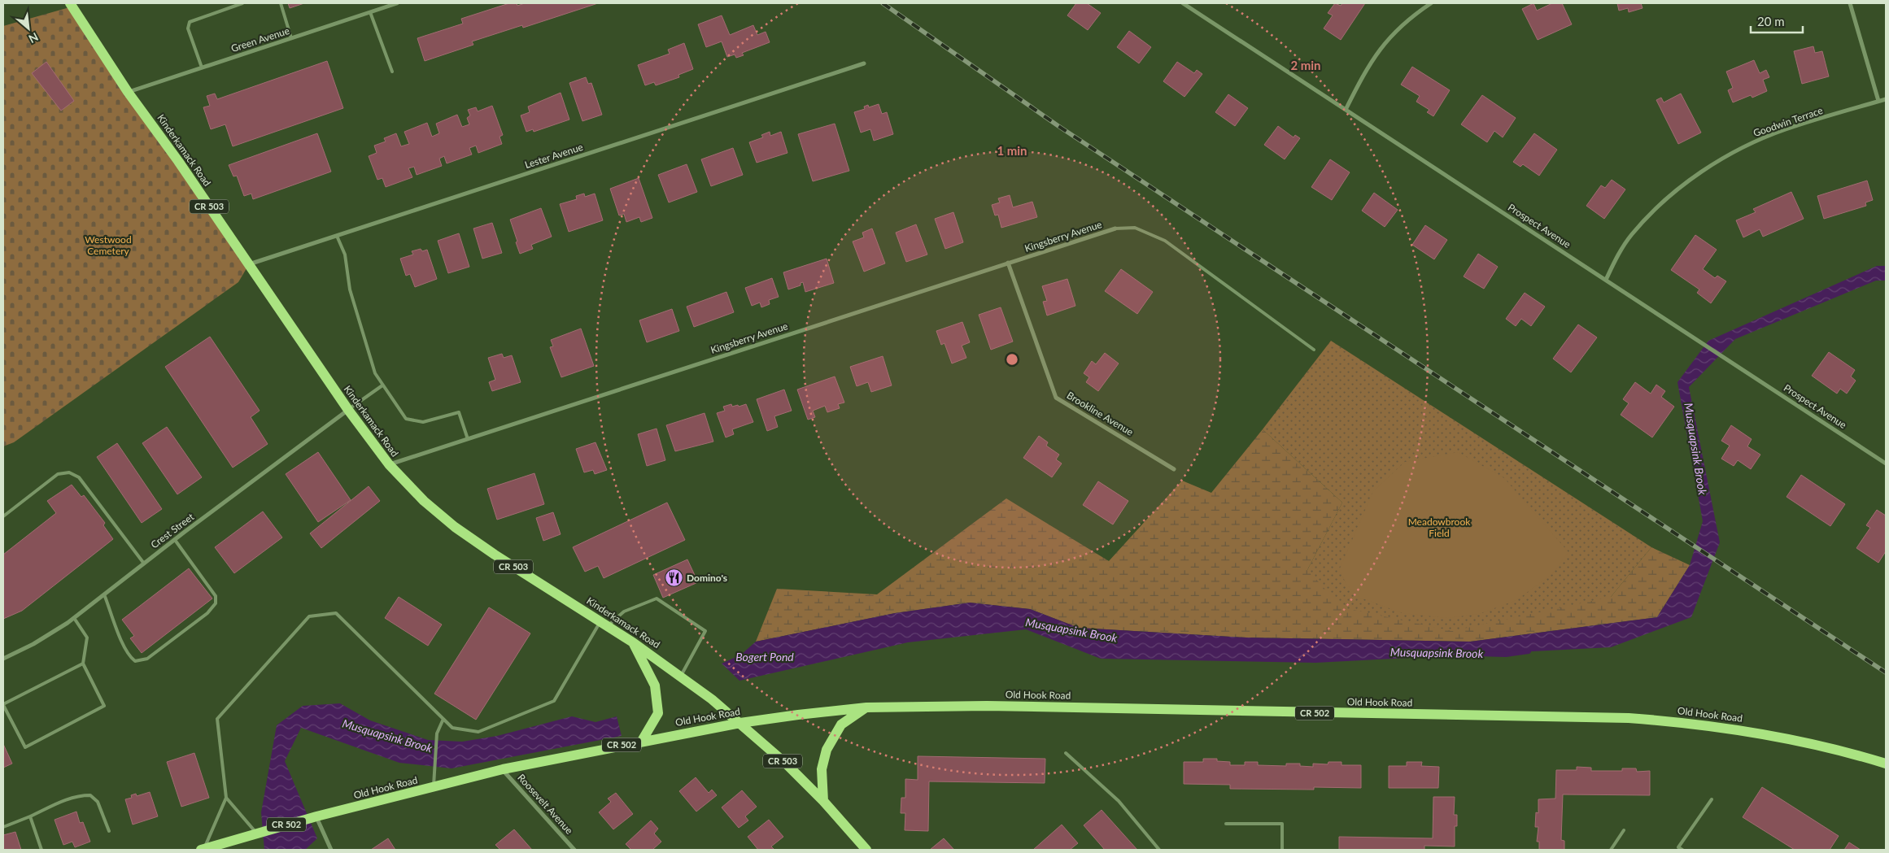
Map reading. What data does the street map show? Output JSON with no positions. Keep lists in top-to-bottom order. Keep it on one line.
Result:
{"streets":{"main road":["Kinderkamack Road","CR 503","Old Hook Road","CR 502"],"street":["Green Avenue","Goodwin Terrace","Lester Avenue","Prospect Avenue","Kingsberry Avenue","Brookline Avenue","Crest Street","Roosevelt Avenue"]},"crossings":[["Green Avenue","Kinderkamack Road"],["Goodwin Terrace","Prospect Avenue"],["Kinderkamack Road","Lester Avenue"],["Kinderkamack Road","Kingsberry Avenue"],["Kinderkamack Road","Crest Street"],["Kinderkamack Road","Old Hook Road"],["Kingsberry Avenue","Brookline Avenue"],["Old Hook Road","Roosevelt Avenue"]],"water":["Musquapsink Brook","Bogert Pond"],"parks":["Westwood Cemetery","Meadowbrook Field"],"places":{"restaurant":["Domino's"]},"scale_bar":"20 m","north":"bottom right","rings":["2 min","1 min"]}
